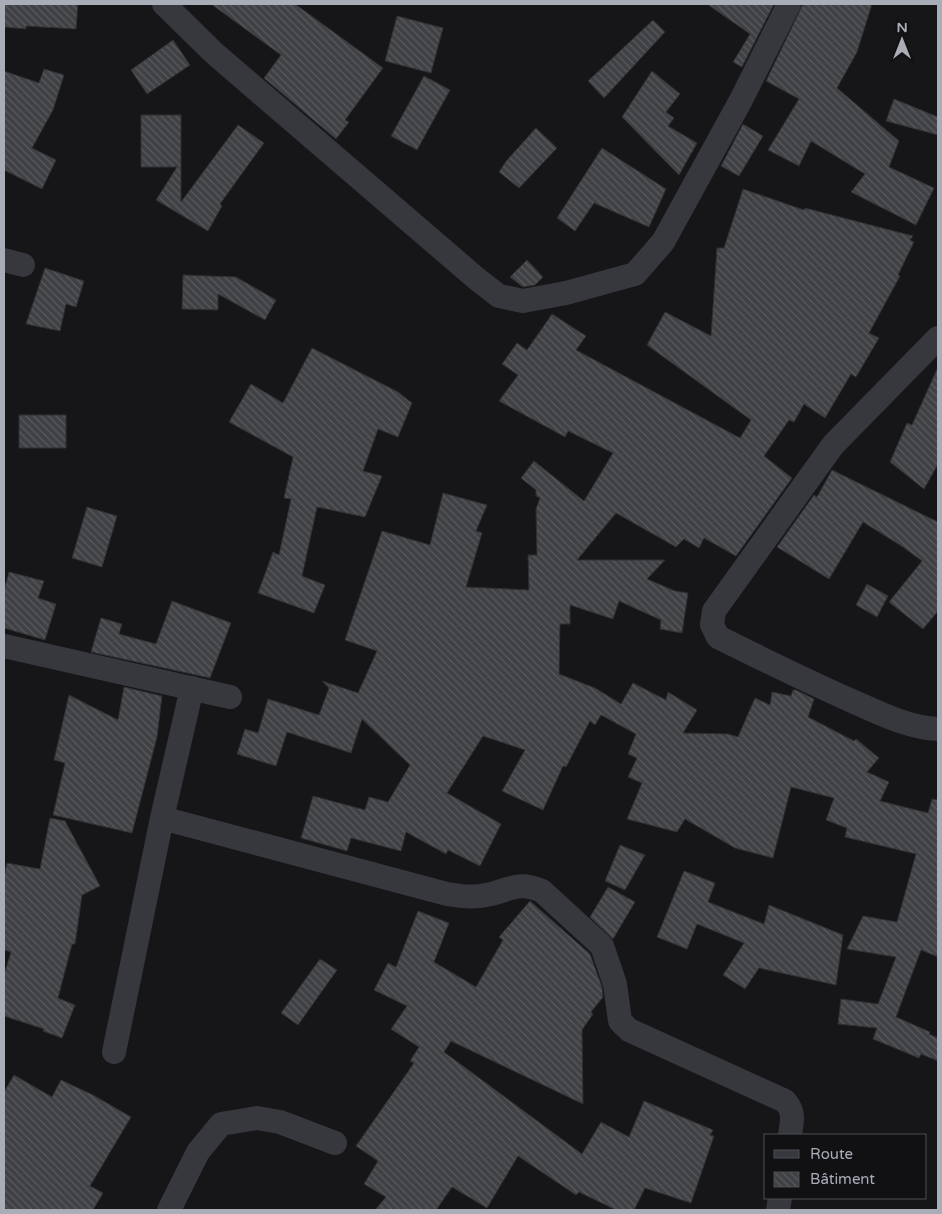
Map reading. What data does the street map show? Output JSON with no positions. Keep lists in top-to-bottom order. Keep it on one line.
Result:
{"legend":["Route","Bâtiment"],"north":"top"}
